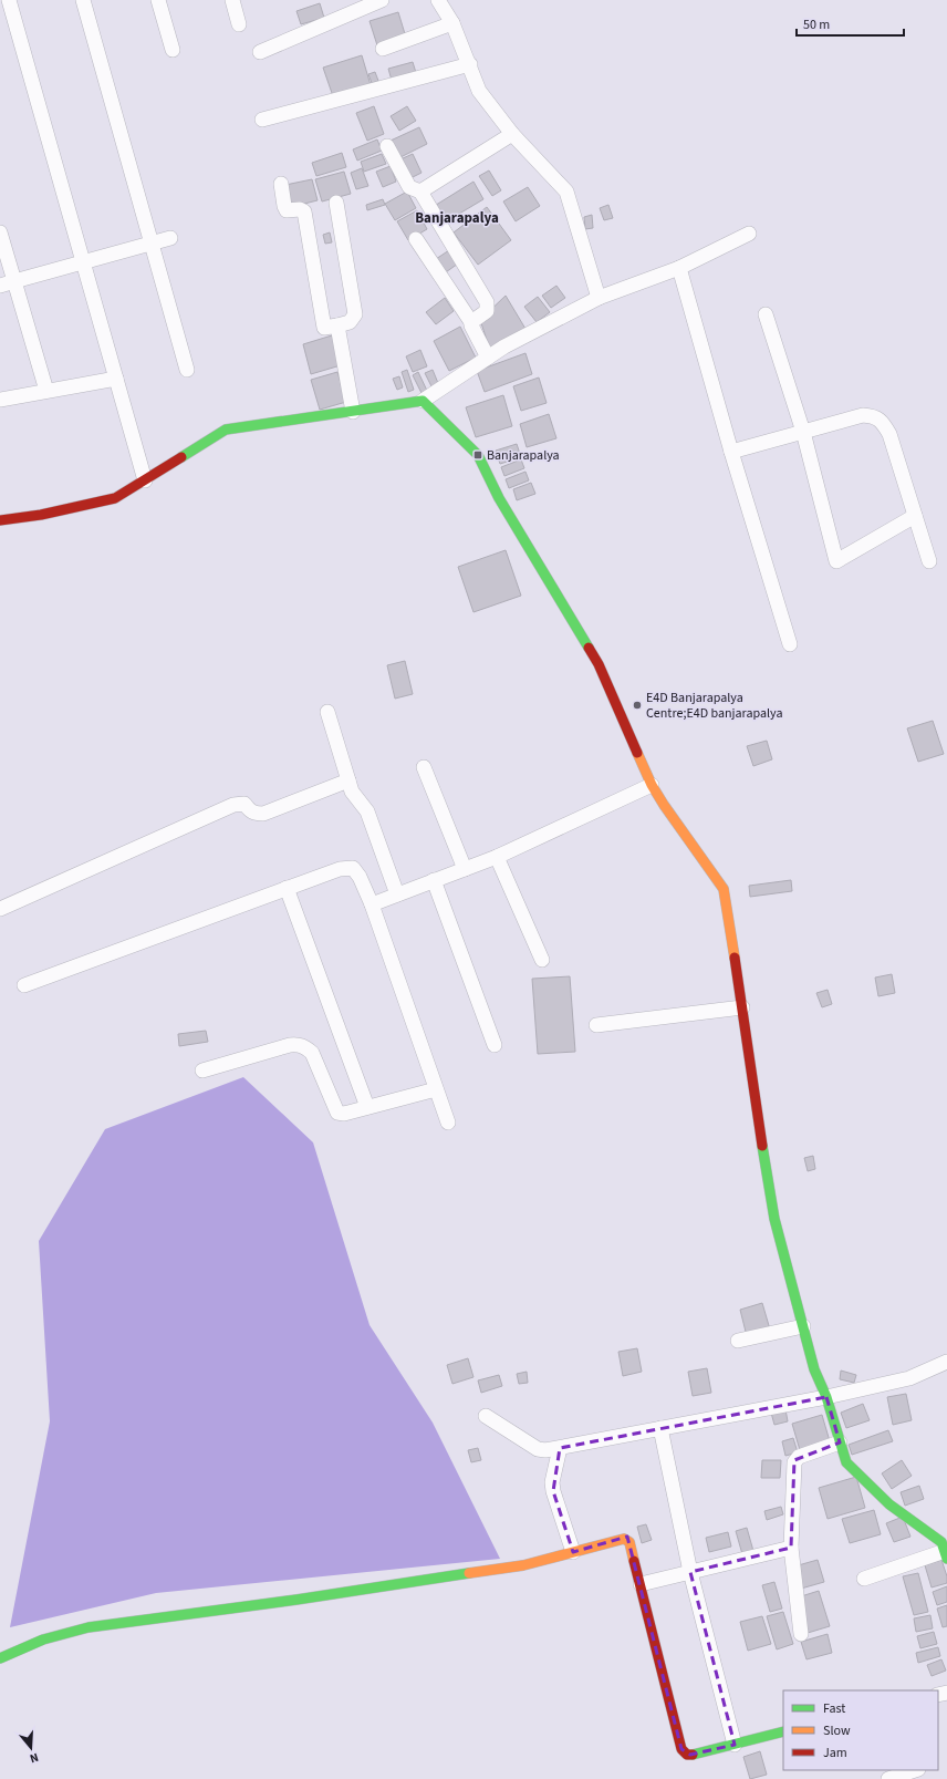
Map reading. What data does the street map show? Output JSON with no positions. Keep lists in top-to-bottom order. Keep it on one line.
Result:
{"districts":["Banjarapalya"],"places":{"transit":["Banjarapalya"],"other":["E4D Banjarapalya Centre;E4D banjarapalya"]},"legend":["Fast","Slow","Jam"],"scale_bar":"50 m","north":"bottom"}
